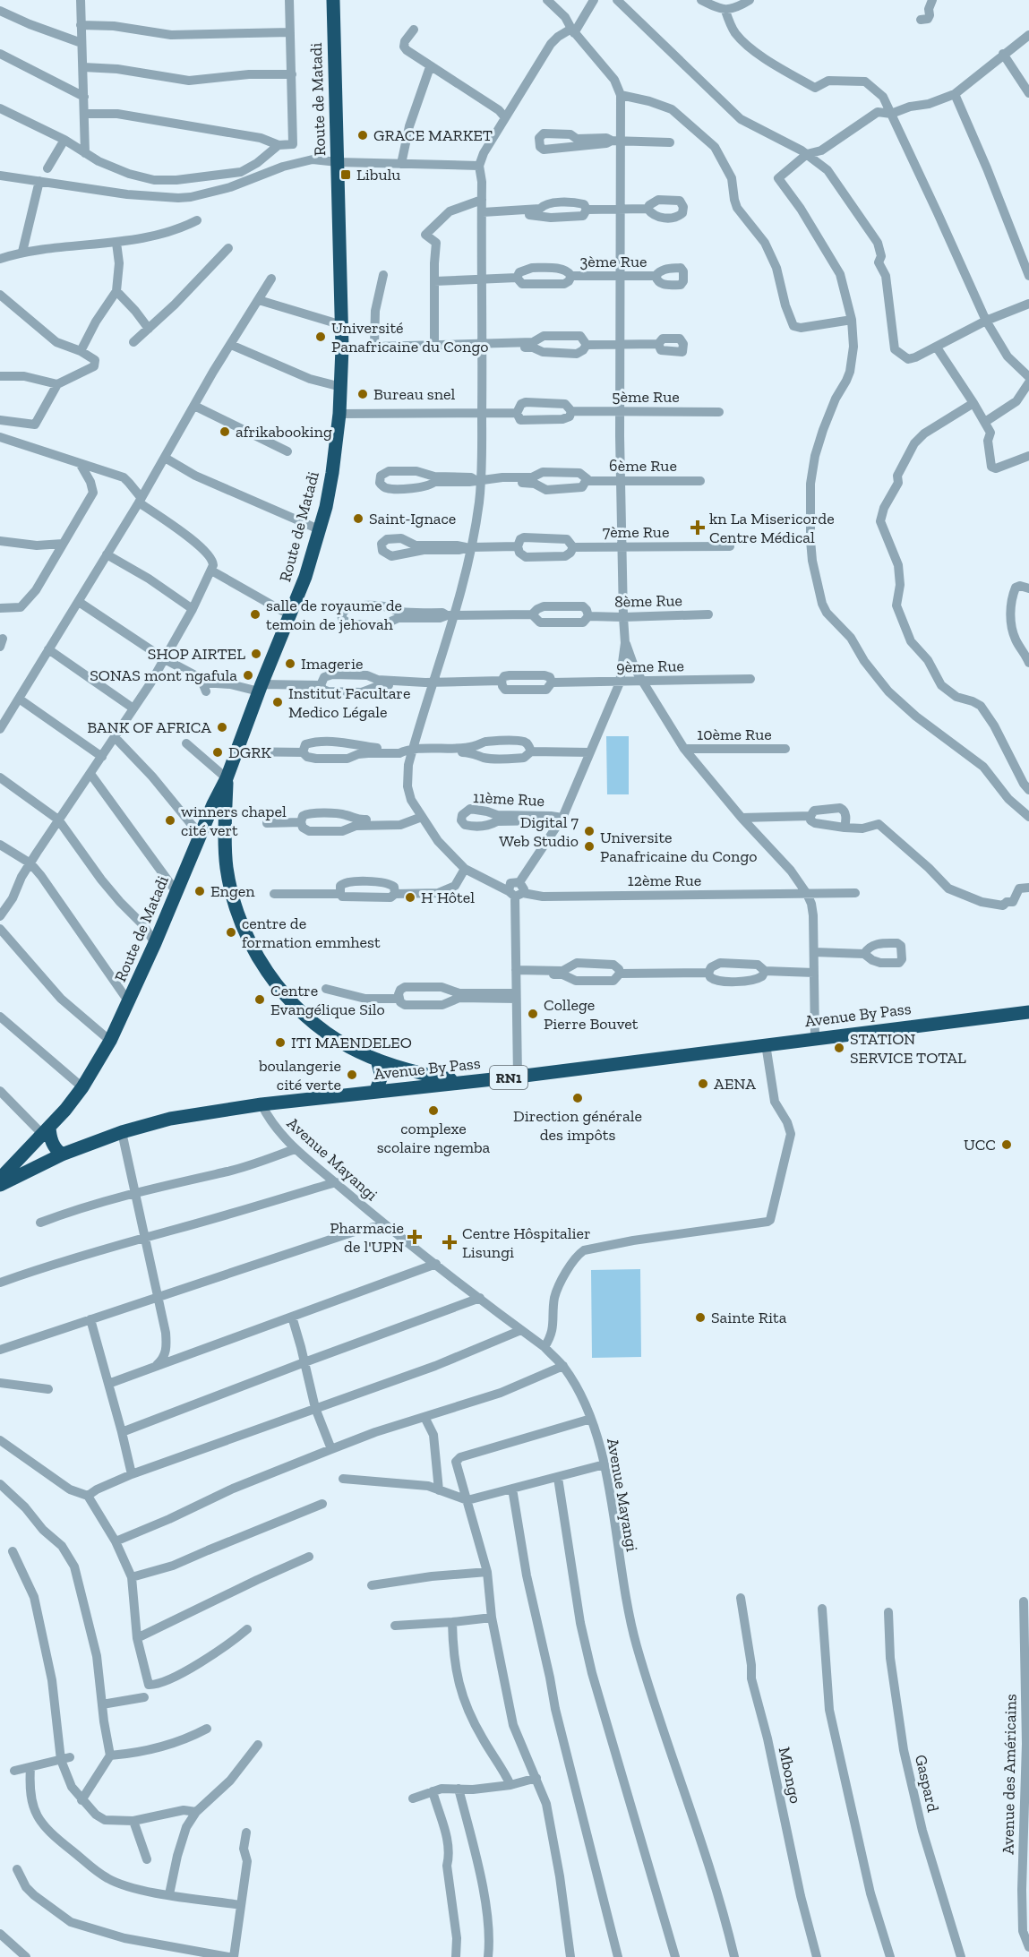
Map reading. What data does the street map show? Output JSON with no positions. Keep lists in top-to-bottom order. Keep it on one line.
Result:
{"streets":{"highway":["Route de Matadi","Avenue By Pass","RN1"],"street":["3ème Rue","5ème Rue","6ème Rue","7ème Rue","8ème Rue","9ème Rue","10ème Rue","11ème Rue","12ème Rue","Avenue Mayangi","Avenue des Américains","Mbongo","Gaspard"]},"crossings":[["Route de Matadi","Avenue By Pass"],["Avenue By Pass","Avenue Mayangi"]],"places":{"other":["GRACE MARKET","Université Panafricaine du Congo","Bureau snel","afrikabooking","Saint-Ignace","salle de royaume de temoin de jehovah","SHOP AIRTEL","Imagerie","SONAS mont ngafula","Institut Facultare Medico Légale","BANK OF AFRICA","DGRK","winners chapel cité vert","Digital 7 Web Studio","Universite Panafricaine du Congo","Engen","H Hôtel","centre de formation emmhest","Centre Evangélique Silo","College Pierre Bouvet","ITI MAENDELEO","STATION SERVICE TOTAL","boulangerie cité verte","AENA","Direction générale des impôts","complexe scolaire ngemba","UCC","Sainte Rita"],"transit":["Libulu"],"health":["kn La Misericorde Centre Médical","Pharmacie de l'UPN","Centre Hôspitalier Lisungi"]}}
